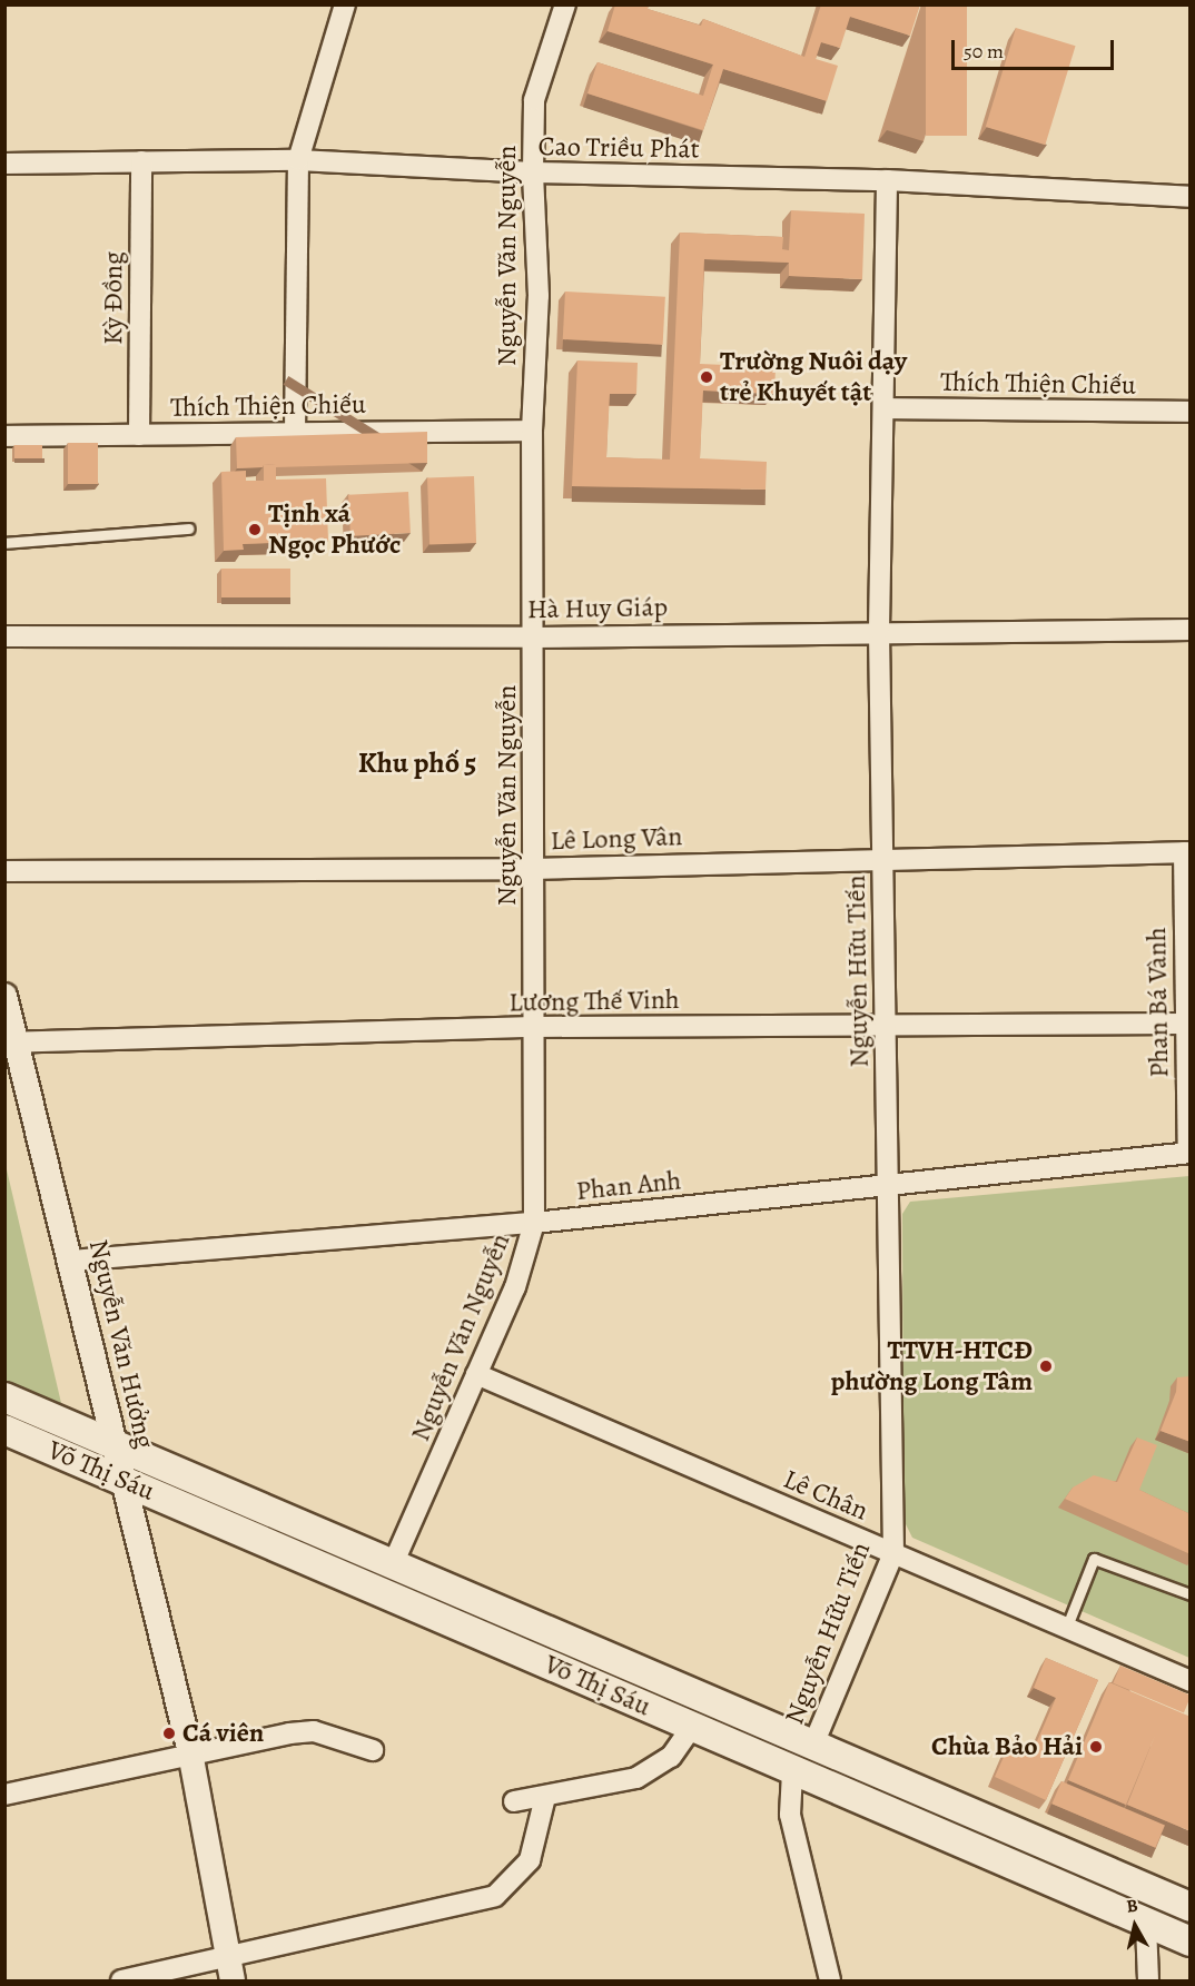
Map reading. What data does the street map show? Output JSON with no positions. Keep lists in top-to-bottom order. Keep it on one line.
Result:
{"streets":{"main road":["Võ Thị Sáu"],"street":["Cao Triều Phát","Nguyễn Văn Nguyễn","Kỳ Đồng","Thích Thiện Chiếu","Hà Huy Giáp","Lê Long Vân","Nguyễn Hữu Tiến","Lương Thế Vinh","Phan Bá Vành","Phan Anh","Nguyễn Văn Hưởng","Lê Chân"]},"crossings":[["Cao Triều Phát","Nguyễn Văn Nguyễn"],["Cao Triều Phát","Kỳ Đồng"],["Cao Triều Phát","Nguyễn Hữu Tiến"],["Nguyễn Văn Nguyễn","Thích Thiện Chiếu"],["Nguyễn Văn Nguyễn","Hà Huy Giáp"],["Nguyễn Văn Nguyễn","Lê Long Vân"],["Nguyễn Văn Nguyễn","Lương Thế Vinh"],["Nguyễn Văn Nguyễn","Phan Anh"],["Nguyễn Văn Nguyễn","Võ Thị Sáu"],["Nguyễn Văn Nguyễn","Lê Chân"],["Kỳ Đồng","Thích Thiện Chiếu"],["Thích Thiện Chiếu","Nguyễn Hữu Tiến"],["Hà Huy Giáp","Nguyễn Hữu Tiến"],["Lê Long Vân","Nguyễn Hữu Tiến"],["Lê Long Vân","Phan Bá Vành"],["Nguyễn Hữu Tiến","Lương Thế Vinh"],["Nguyễn Hữu Tiến","Phan Anh"],["Nguyễn Hữu Tiến","Võ Thị Sáu"],["Nguyễn Hữu Tiến","Lê Chân"],["Lương Thế Vinh","Phan Bá Vành"],["Lương Thế Vinh","Nguyễn Văn Hưởng"],["Phan Bá Vành","Phan Anh"],["Phan Anh","Nguyễn Văn Hưởng"],["Nguyễn Văn Hưởng","Võ Thị Sáu"]],"districts":["Khu phố 5"],"places":["Trường Nuôi dạy trẻ Khuyết tật","Tịnh xá Ngọc Phước","TTVH-HTCĐ phường Long Tâm","Cá viên","Chùa Bảo Hải"],"scale_bar":"50 m","north":"top"}
